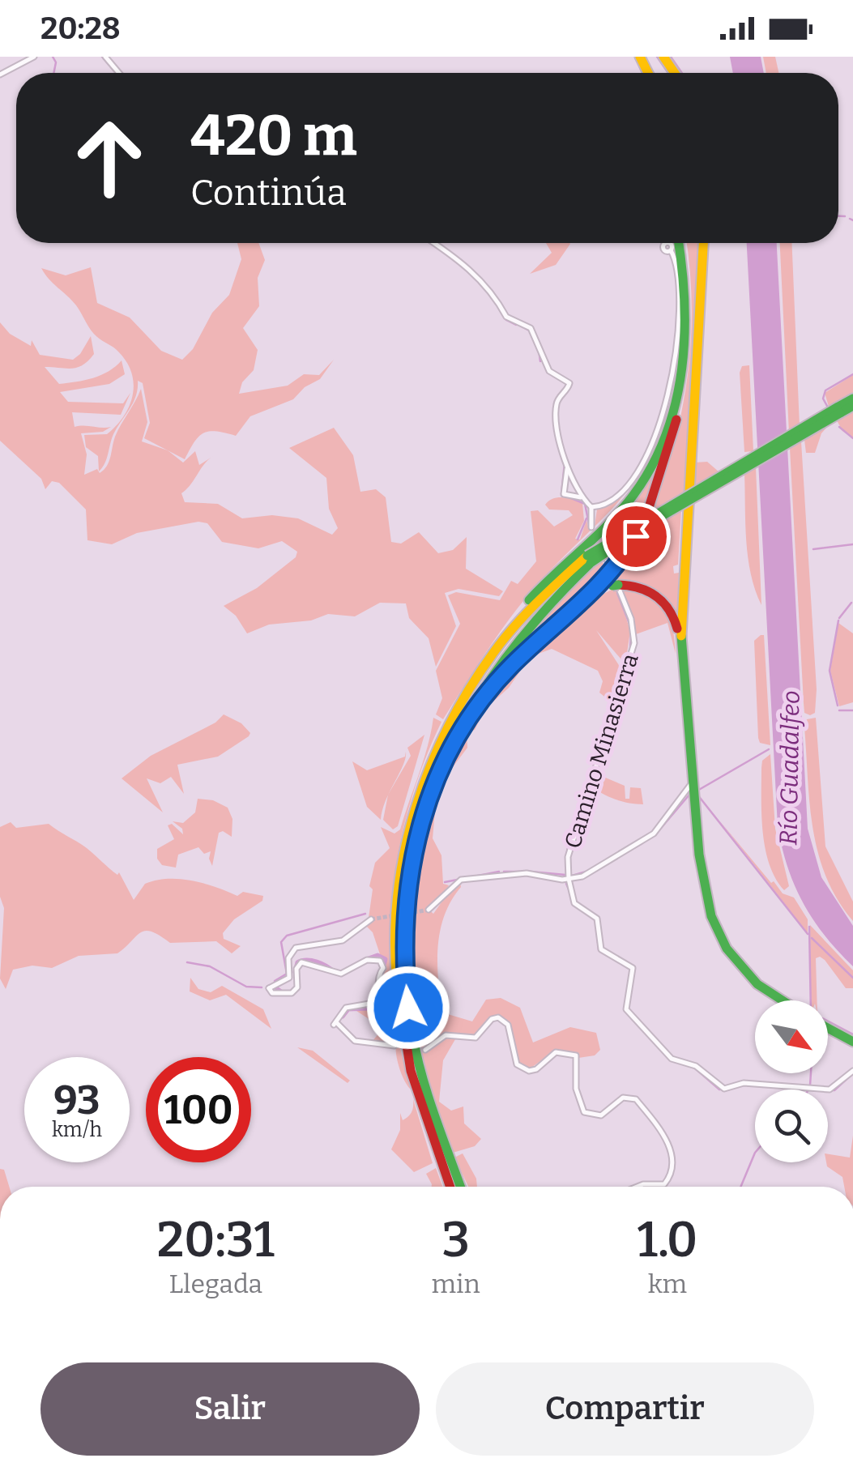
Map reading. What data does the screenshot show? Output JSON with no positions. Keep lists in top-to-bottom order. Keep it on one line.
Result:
{"streets":{"street":["Camino Minasierra"]},"water":["Río Guadalfeo"],"north":"bottom right","page":{"status":"20:28","turn":["420 m","Continúa"],"speed":"93 km/h","limit":"100","eta":["20:31","Llegada","3","min","1.0","km"],"buttons":["Salir","Compartir"]}}
